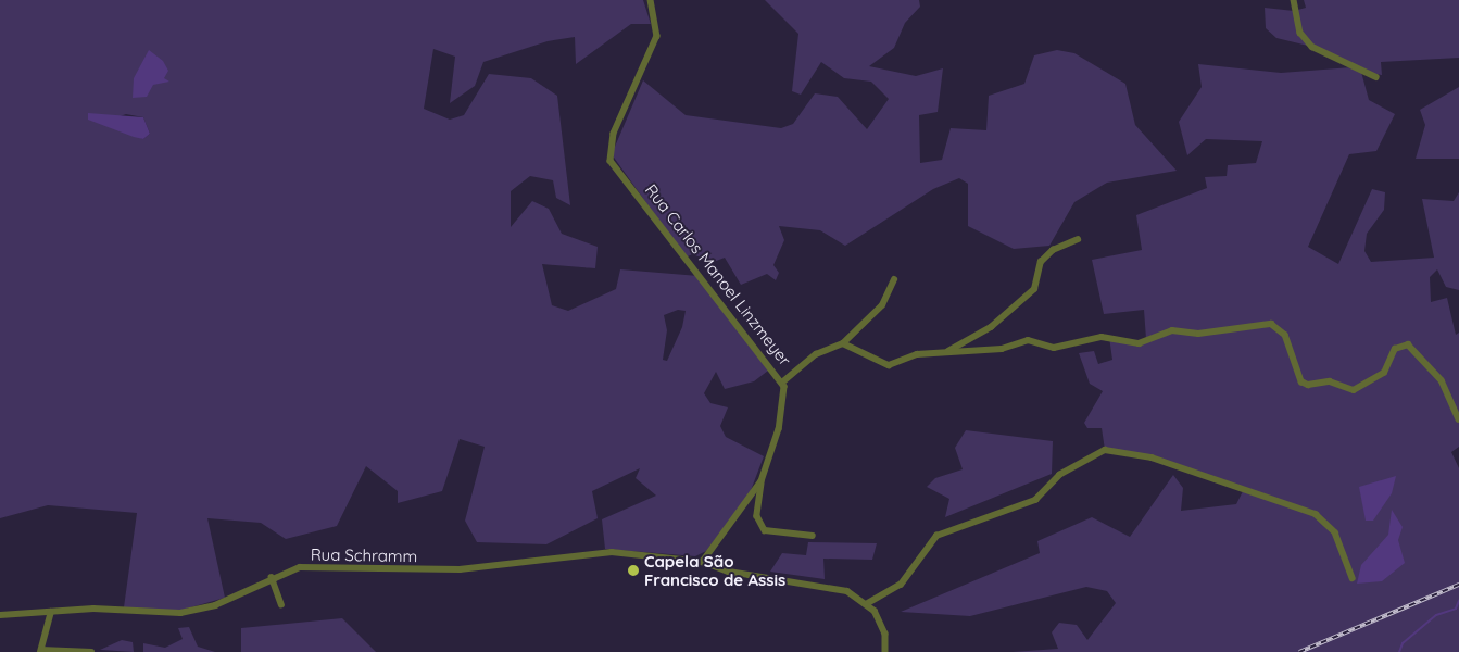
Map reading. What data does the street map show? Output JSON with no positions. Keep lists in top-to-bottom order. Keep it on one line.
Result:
{"streets":{"street":["Rua Carlos Manoel Linzmeyer","Rua Schramm"]},"crossings":[["Rua Carlos Manoel Linzmeyer","Rua Schramm"]],"places":["Capela São Francisco de Assis"]}
